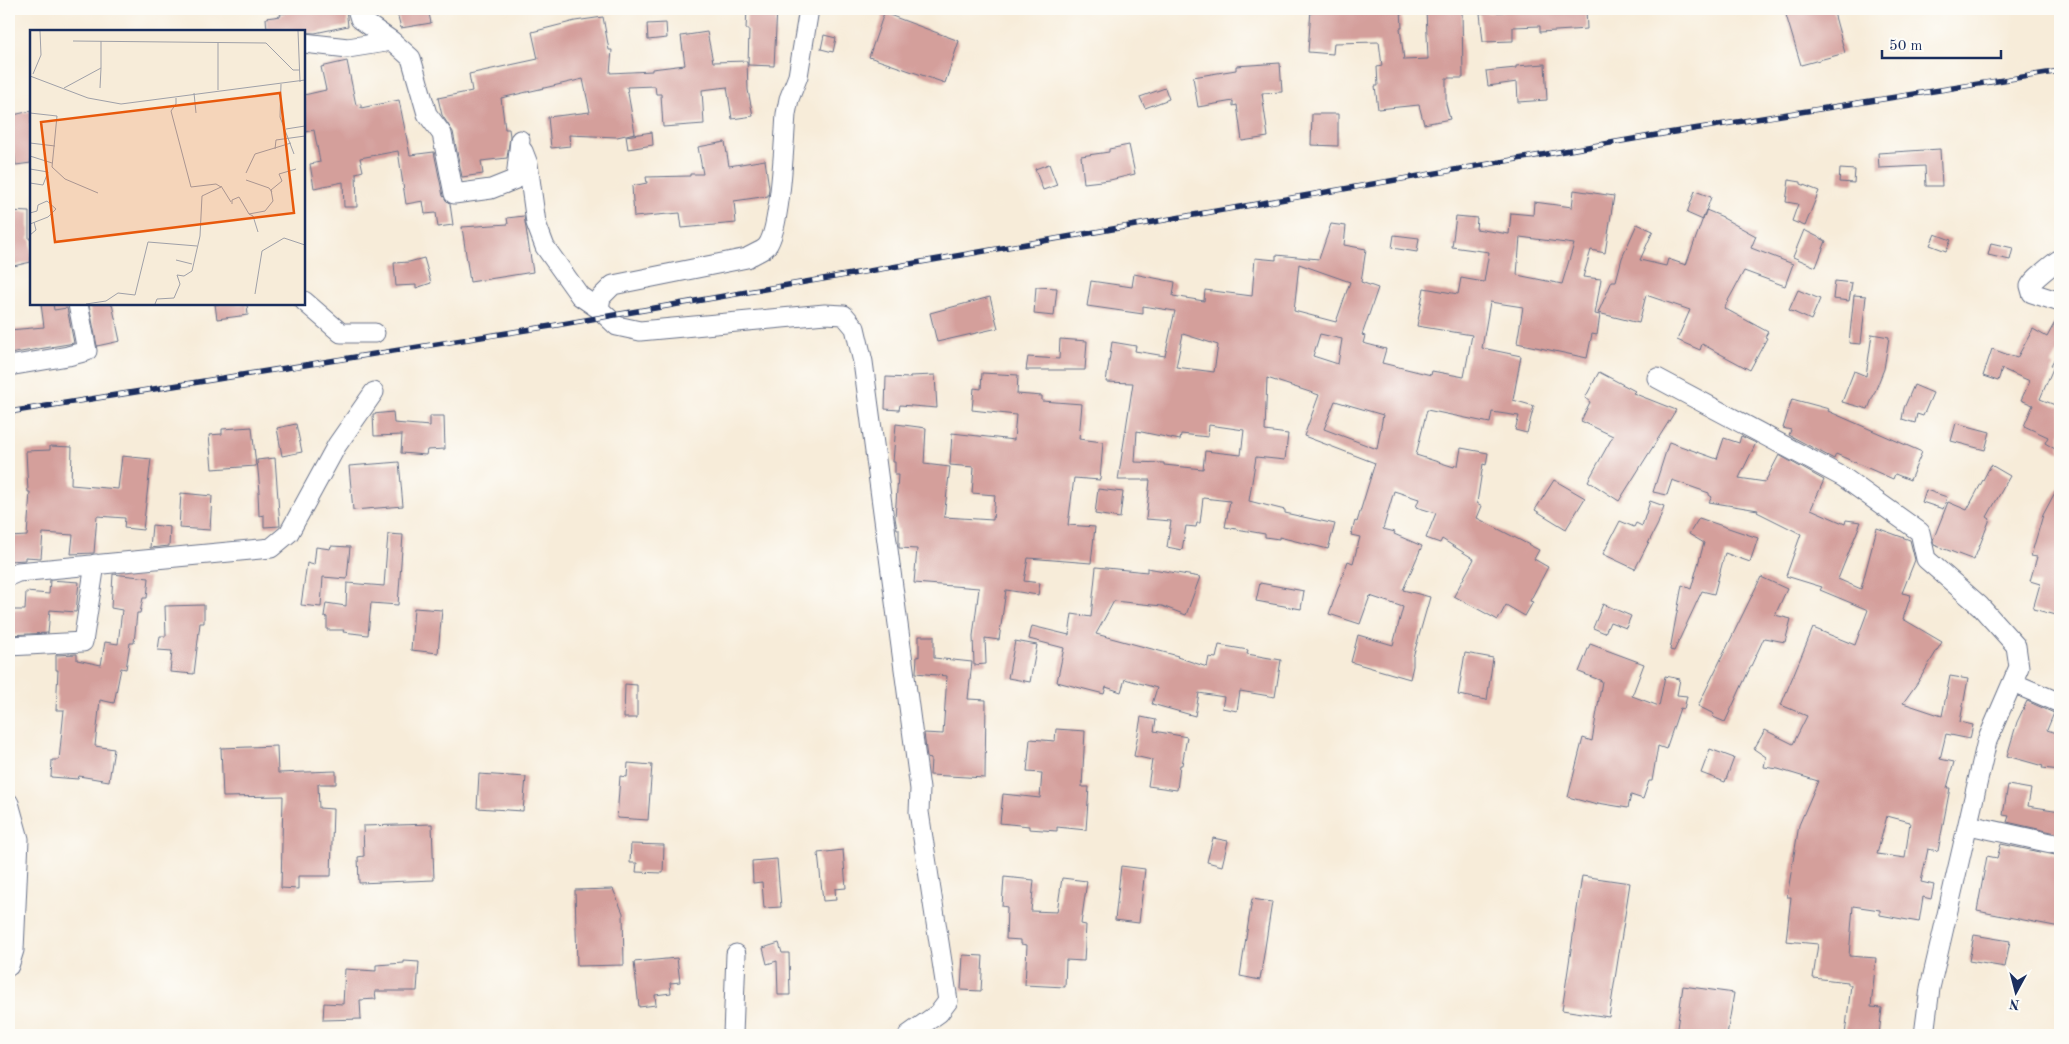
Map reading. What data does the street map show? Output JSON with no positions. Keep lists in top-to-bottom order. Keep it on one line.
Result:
{"scale_bar":"50 m","north":"bottom"}
